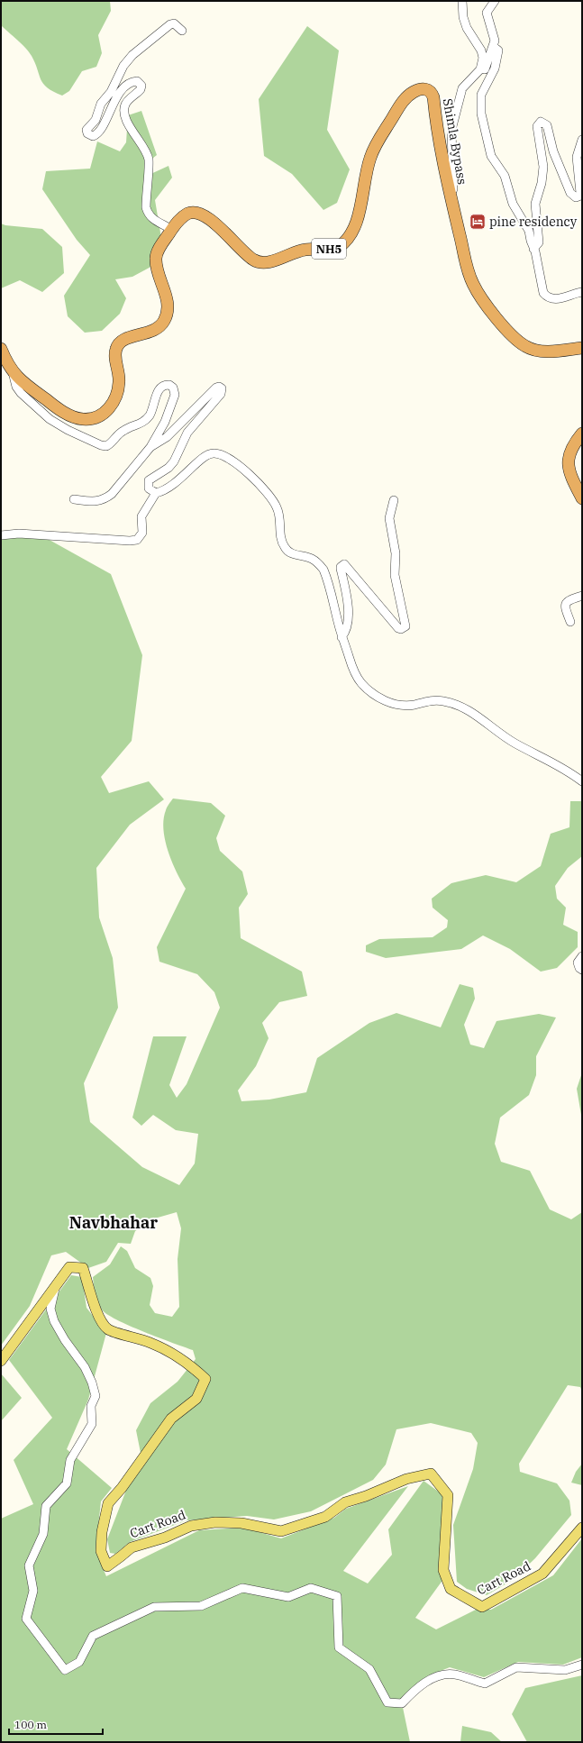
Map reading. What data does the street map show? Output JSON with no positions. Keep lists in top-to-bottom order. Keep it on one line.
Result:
{"streets":{"highway":["Shimla Bypass","NH5"],"main road":["Cart Road"]},"districts":["Navbhahar"],"places":{"hotel":["pine residency"]},"scale_bar":"100 m"}
